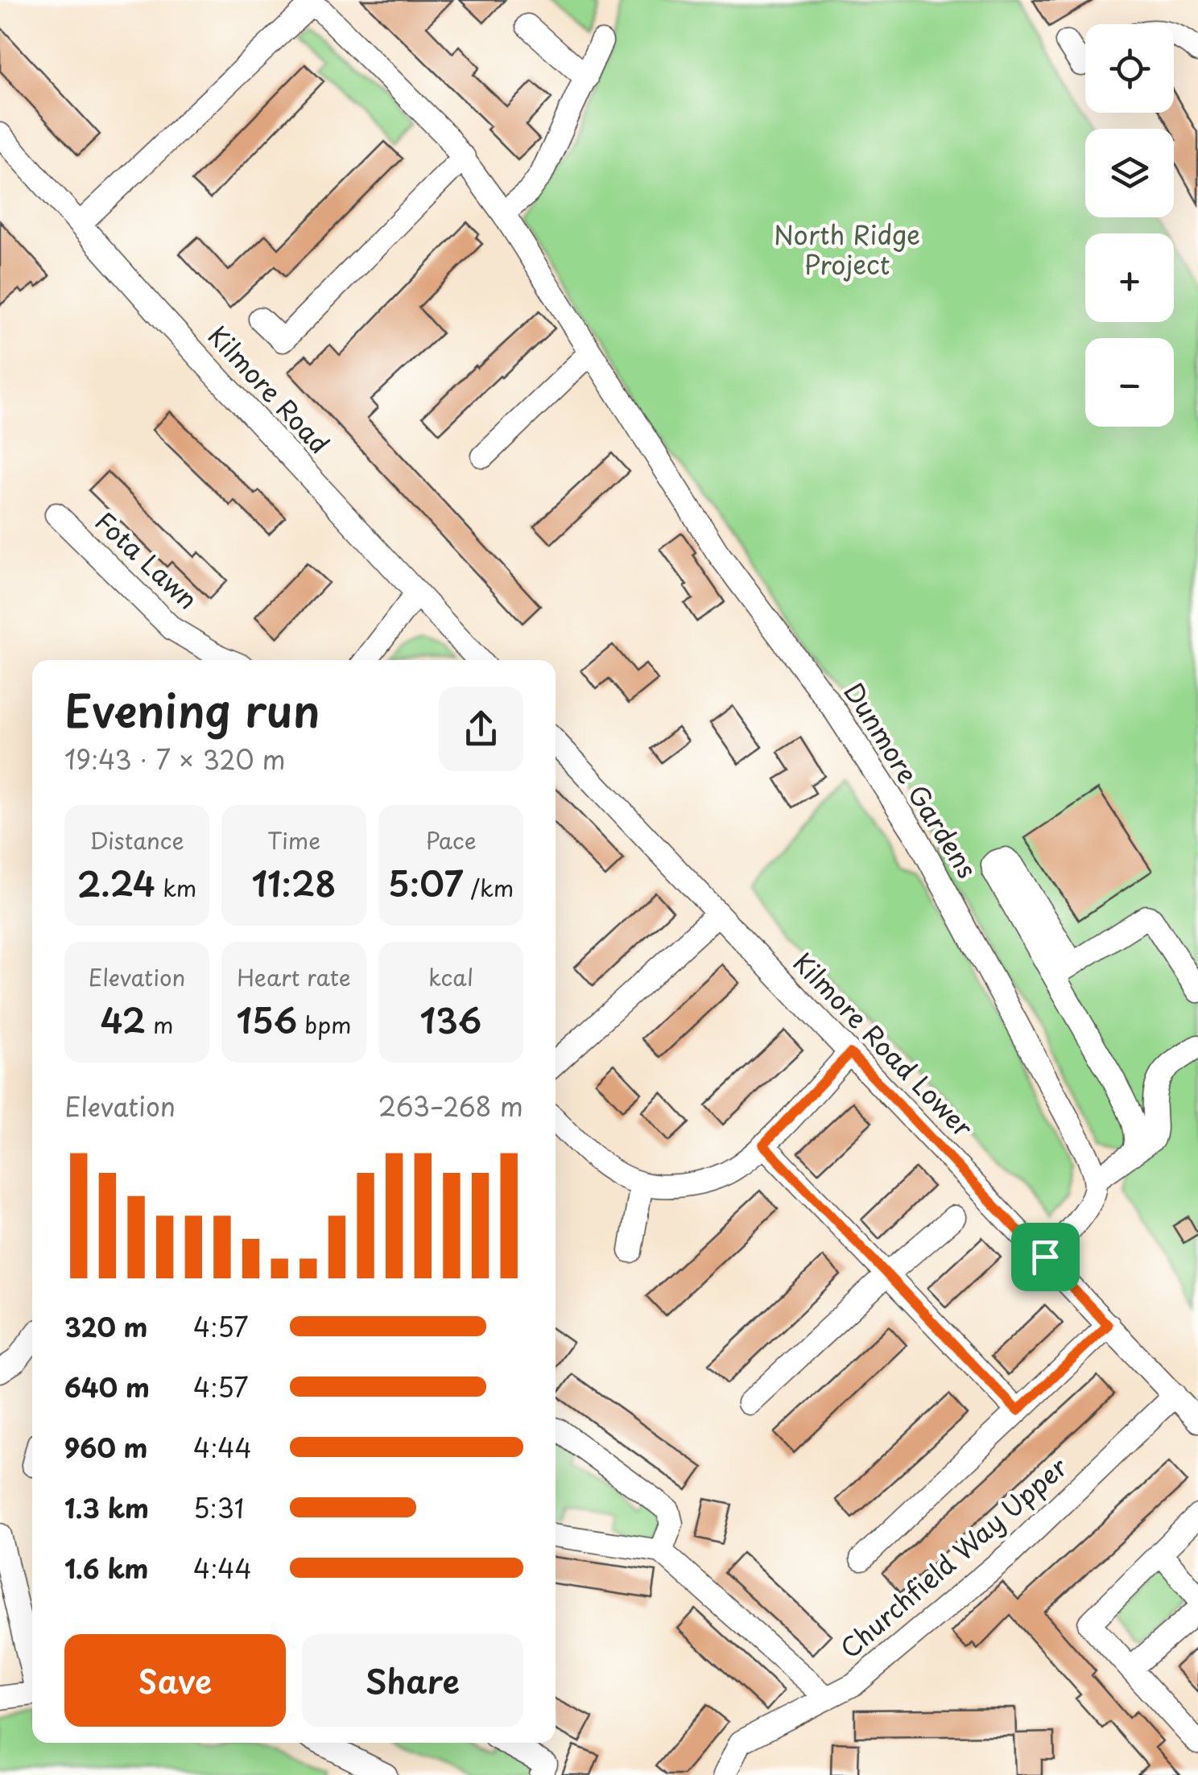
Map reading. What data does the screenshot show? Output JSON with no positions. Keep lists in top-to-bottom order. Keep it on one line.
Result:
{"streets":{"street":["Kilmore Road","Fota Lawn","Dunmore Gardens","Kilmore Road Lower","Churchfield Way Upper"]},"crossings":[["Kilmore Road","Dunmore Gardens"],["Kilmore Road Lower","Churchfield Way Upper"]],"parks":["North Ridge Project"],"page":{"map_buttons":["+","−"],"heading":["Evening run","19:43 · 7 × 320 m"],"stats":[["Distance","2.24 km"],["Time","11:28"],["Pace","5:07 /km"],["Elevation","42 m"],["Heart rate","156 bpm"],["kcal","136"]],"chart":["Elevation","263–268 m"],"list":[{"name":"320 m","note":"4:57"},{"name":"640 m","note":"4:57"},{"name":"960 m","note":"4:44"},{"name":"1.3 km","note":"5:31"},{"name":"1.6 km","note":"4:44"}],"buttons":["Save","Share"]}}
